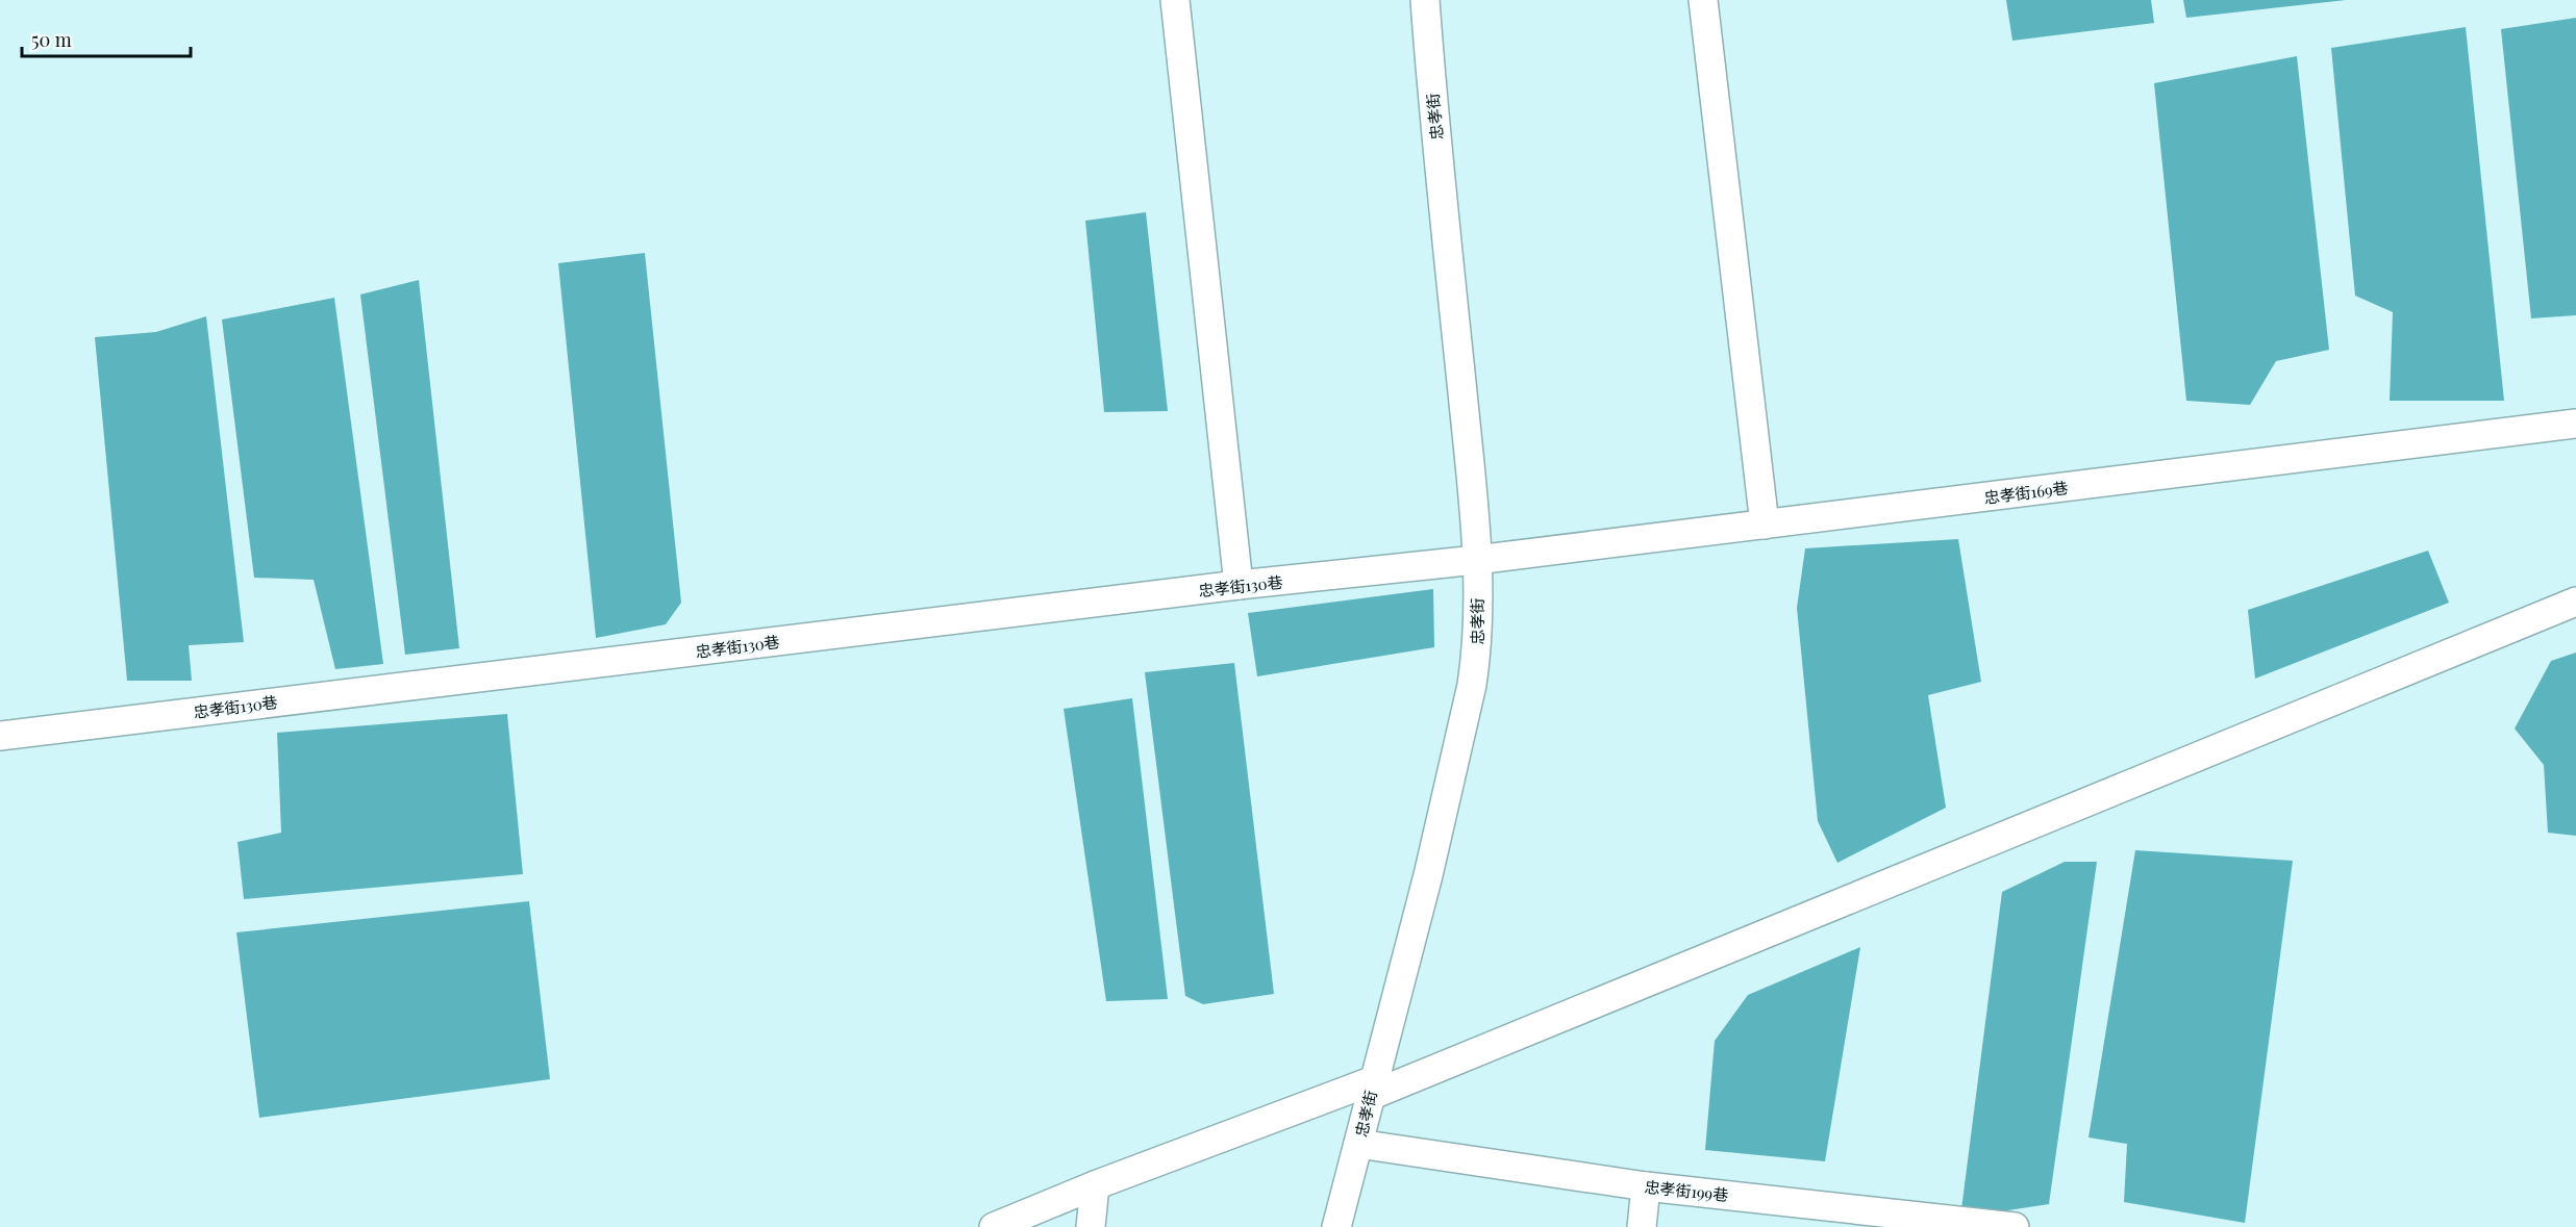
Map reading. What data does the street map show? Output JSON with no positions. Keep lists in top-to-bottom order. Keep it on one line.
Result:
{"streets":{"street":["忠孝街","忠孝街169巷","忠孝街130巷","忠孝街199巷"]},"crossings":[["忠孝街","忠孝街169巷"],["忠孝街","忠孝街130巷"],["忠孝街","忠孝街199巷"],["忠孝街169巷","忠孝街130巷"]],"scale_bar":"50 m"}
